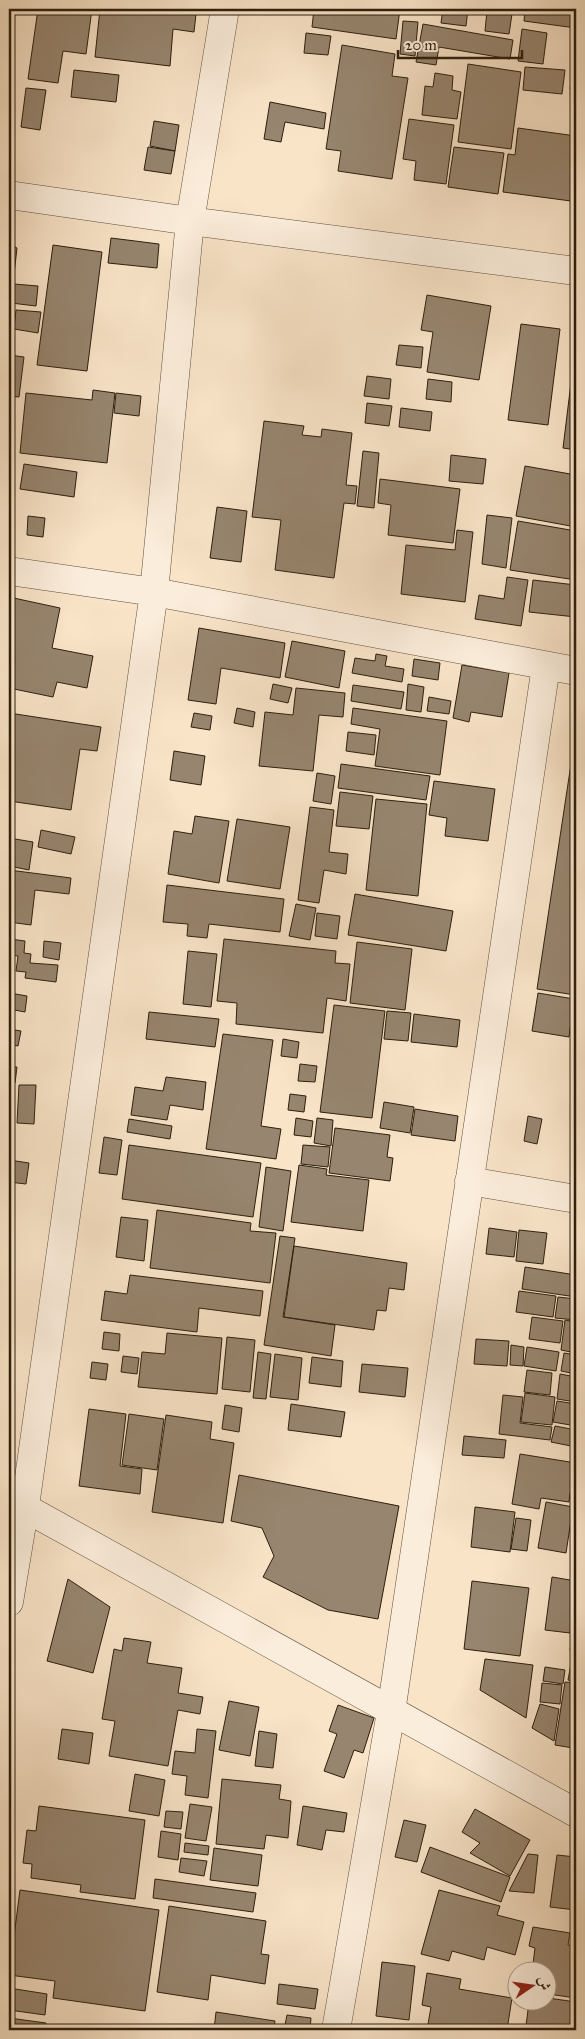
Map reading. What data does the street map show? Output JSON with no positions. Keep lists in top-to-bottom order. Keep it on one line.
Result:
{"scale_bar":"20 m","north":"right"}
